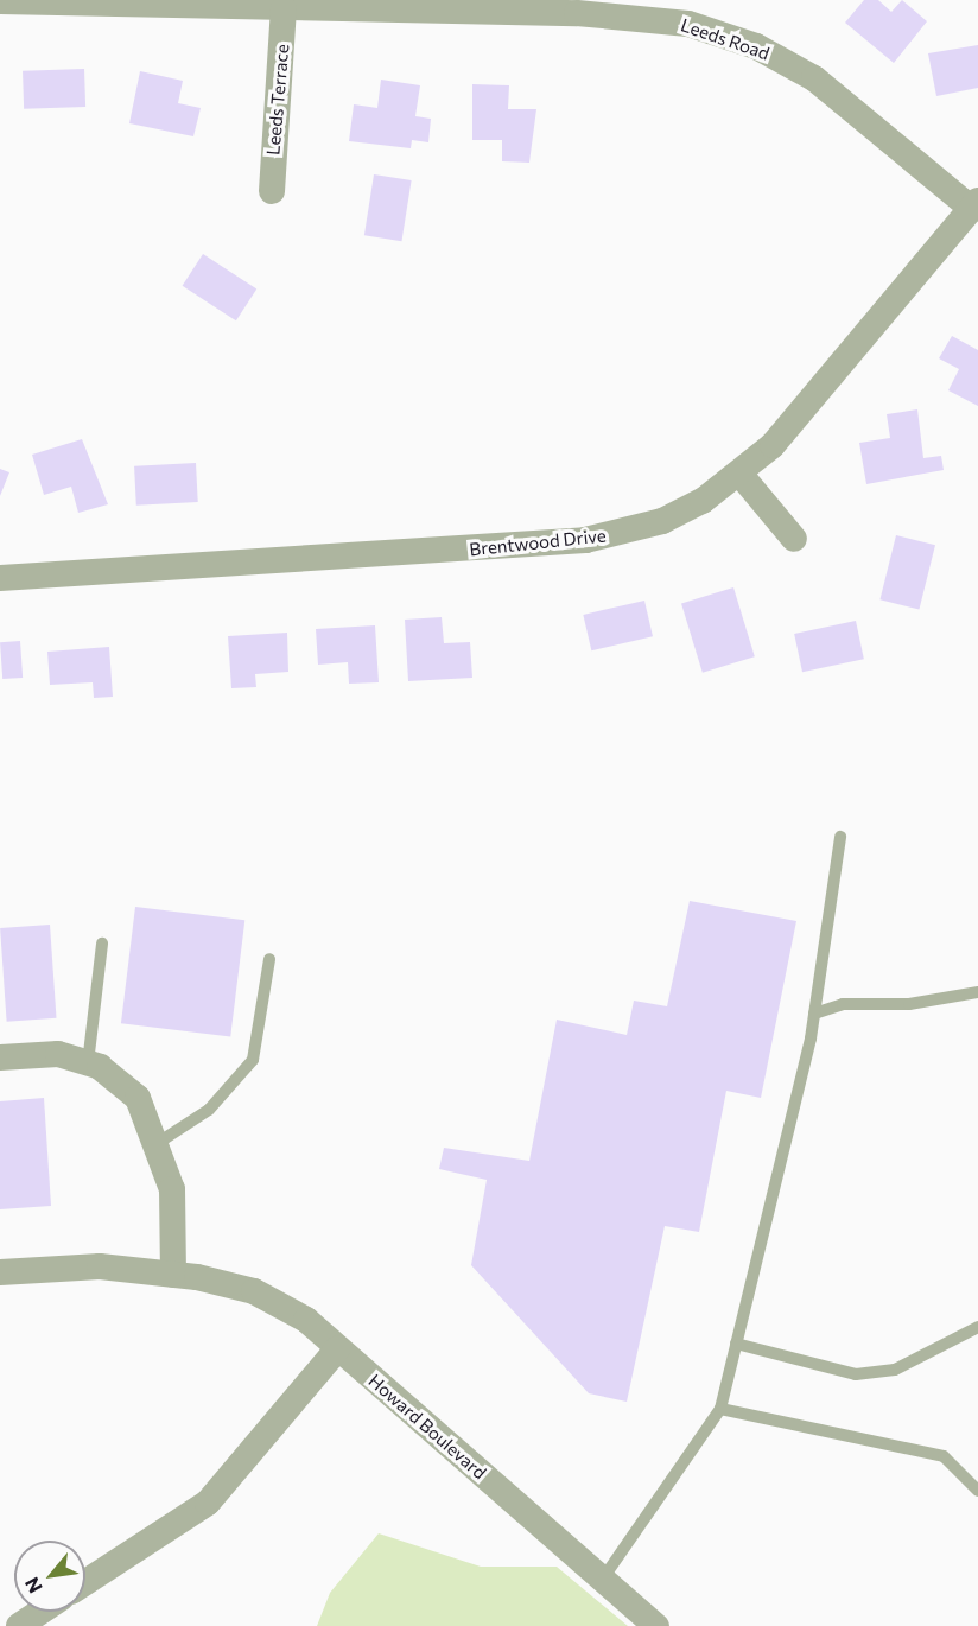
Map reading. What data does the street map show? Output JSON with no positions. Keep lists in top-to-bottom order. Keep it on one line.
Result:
{"streets":{"street":["Leeds Road","Leeds Terrace","Brentwood Drive","Howard Boulevard"]},"crossings":[["Leeds Road","Leeds Terrace"],["Leeds Road","Brentwood Drive"]],"north":"bottom left"}
